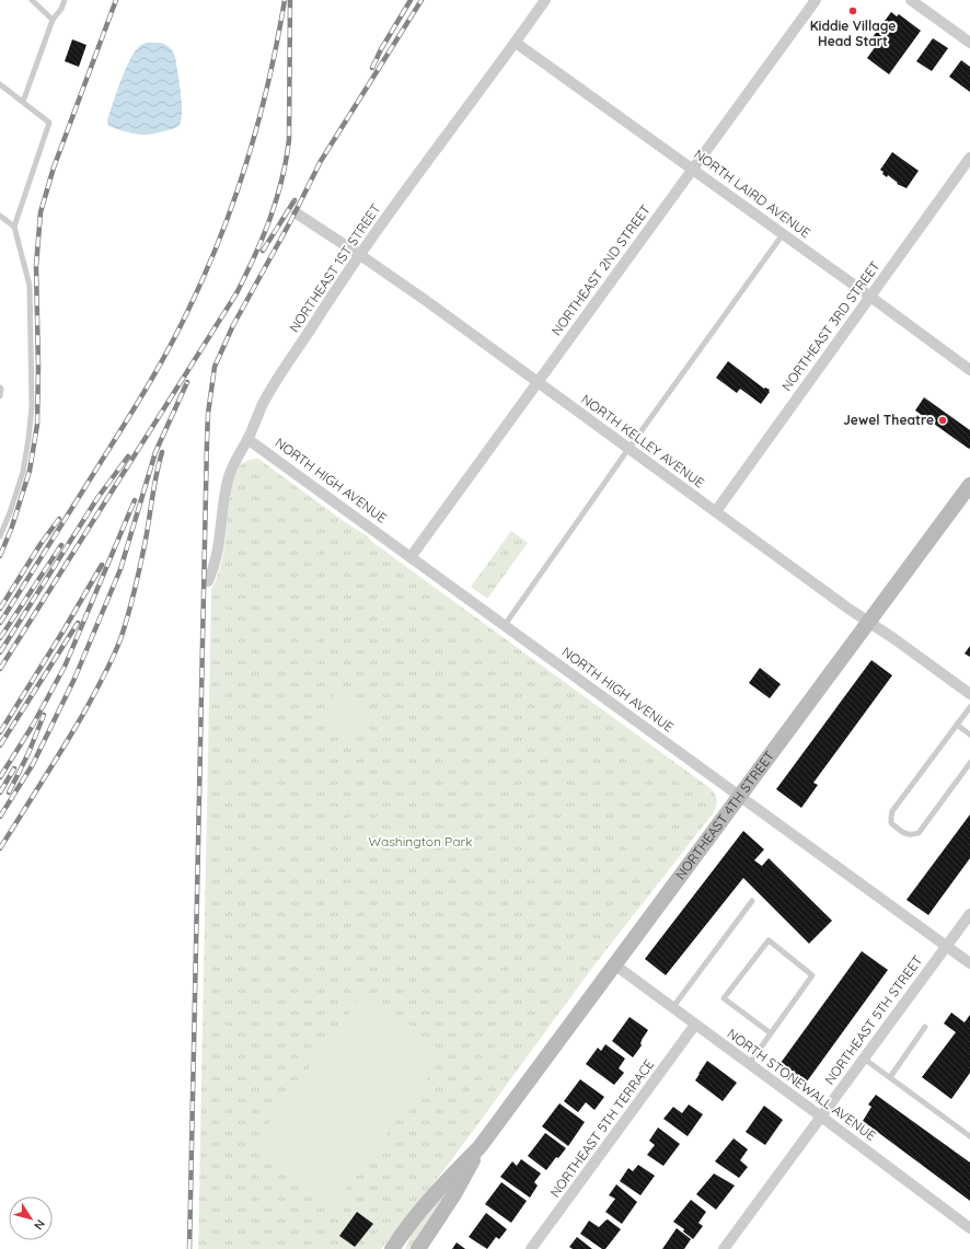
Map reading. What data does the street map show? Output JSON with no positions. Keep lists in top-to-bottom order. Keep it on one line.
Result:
{"streets":{"main road":["NORTHEAST 4TH STREET"],"street":["NORTH LAIRD AVENUE","NORTHEAST 1ST STREET","NORTHEAST 2ND STREET","NORTHEAST 3RD STREET","NORTH KELLEY AVENUE","NORTH HIGH AVENUE","NORTHEAST 5TH STREET","NORTH STONEWALL AVENUE","NORTHEAST 5TH TERRACE"]},"crossings":[["NORTH LAIRD AVENUE","NORTHEAST 1ST STREET"],["NORTH LAIRD AVENUE","NORTHEAST 2ND STREET"],["NORTH LAIRD AVENUE","NORTHEAST 3RD STREET"],["NORTHEAST 1ST STREET","NORTH KELLEY AVENUE"],["NORTHEAST 1ST STREET","NORTH HIGH AVENUE"],["NORTHEAST 2ND STREET","NORTH KELLEY AVENUE"],["NORTHEAST 2ND STREET","NORTH HIGH AVENUE"],["NORTHEAST 3RD STREET","NORTH KELLEY AVENUE"],["NORTH KELLEY AVENUE","NORTHEAST 4TH STREET"],["NORTH HIGH AVENUE","NORTHEAST 4TH STREET"],["NORTH HIGH AVENUE","NORTHEAST 5TH STREET"],["NORTHEAST 4TH STREET","NORTH STONEWALL AVENUE"],["NORTHEAST 5TH STREET","NORTH STONEWALL AVENUE"],["NORTH STONEWALL AVENUE","NORTHEAST 5TH TERRACE"]],"parks":["Washington Park"],"places":["Kiddie Village Head Start","Jewel Theatre"],"north":"bottom right"}
